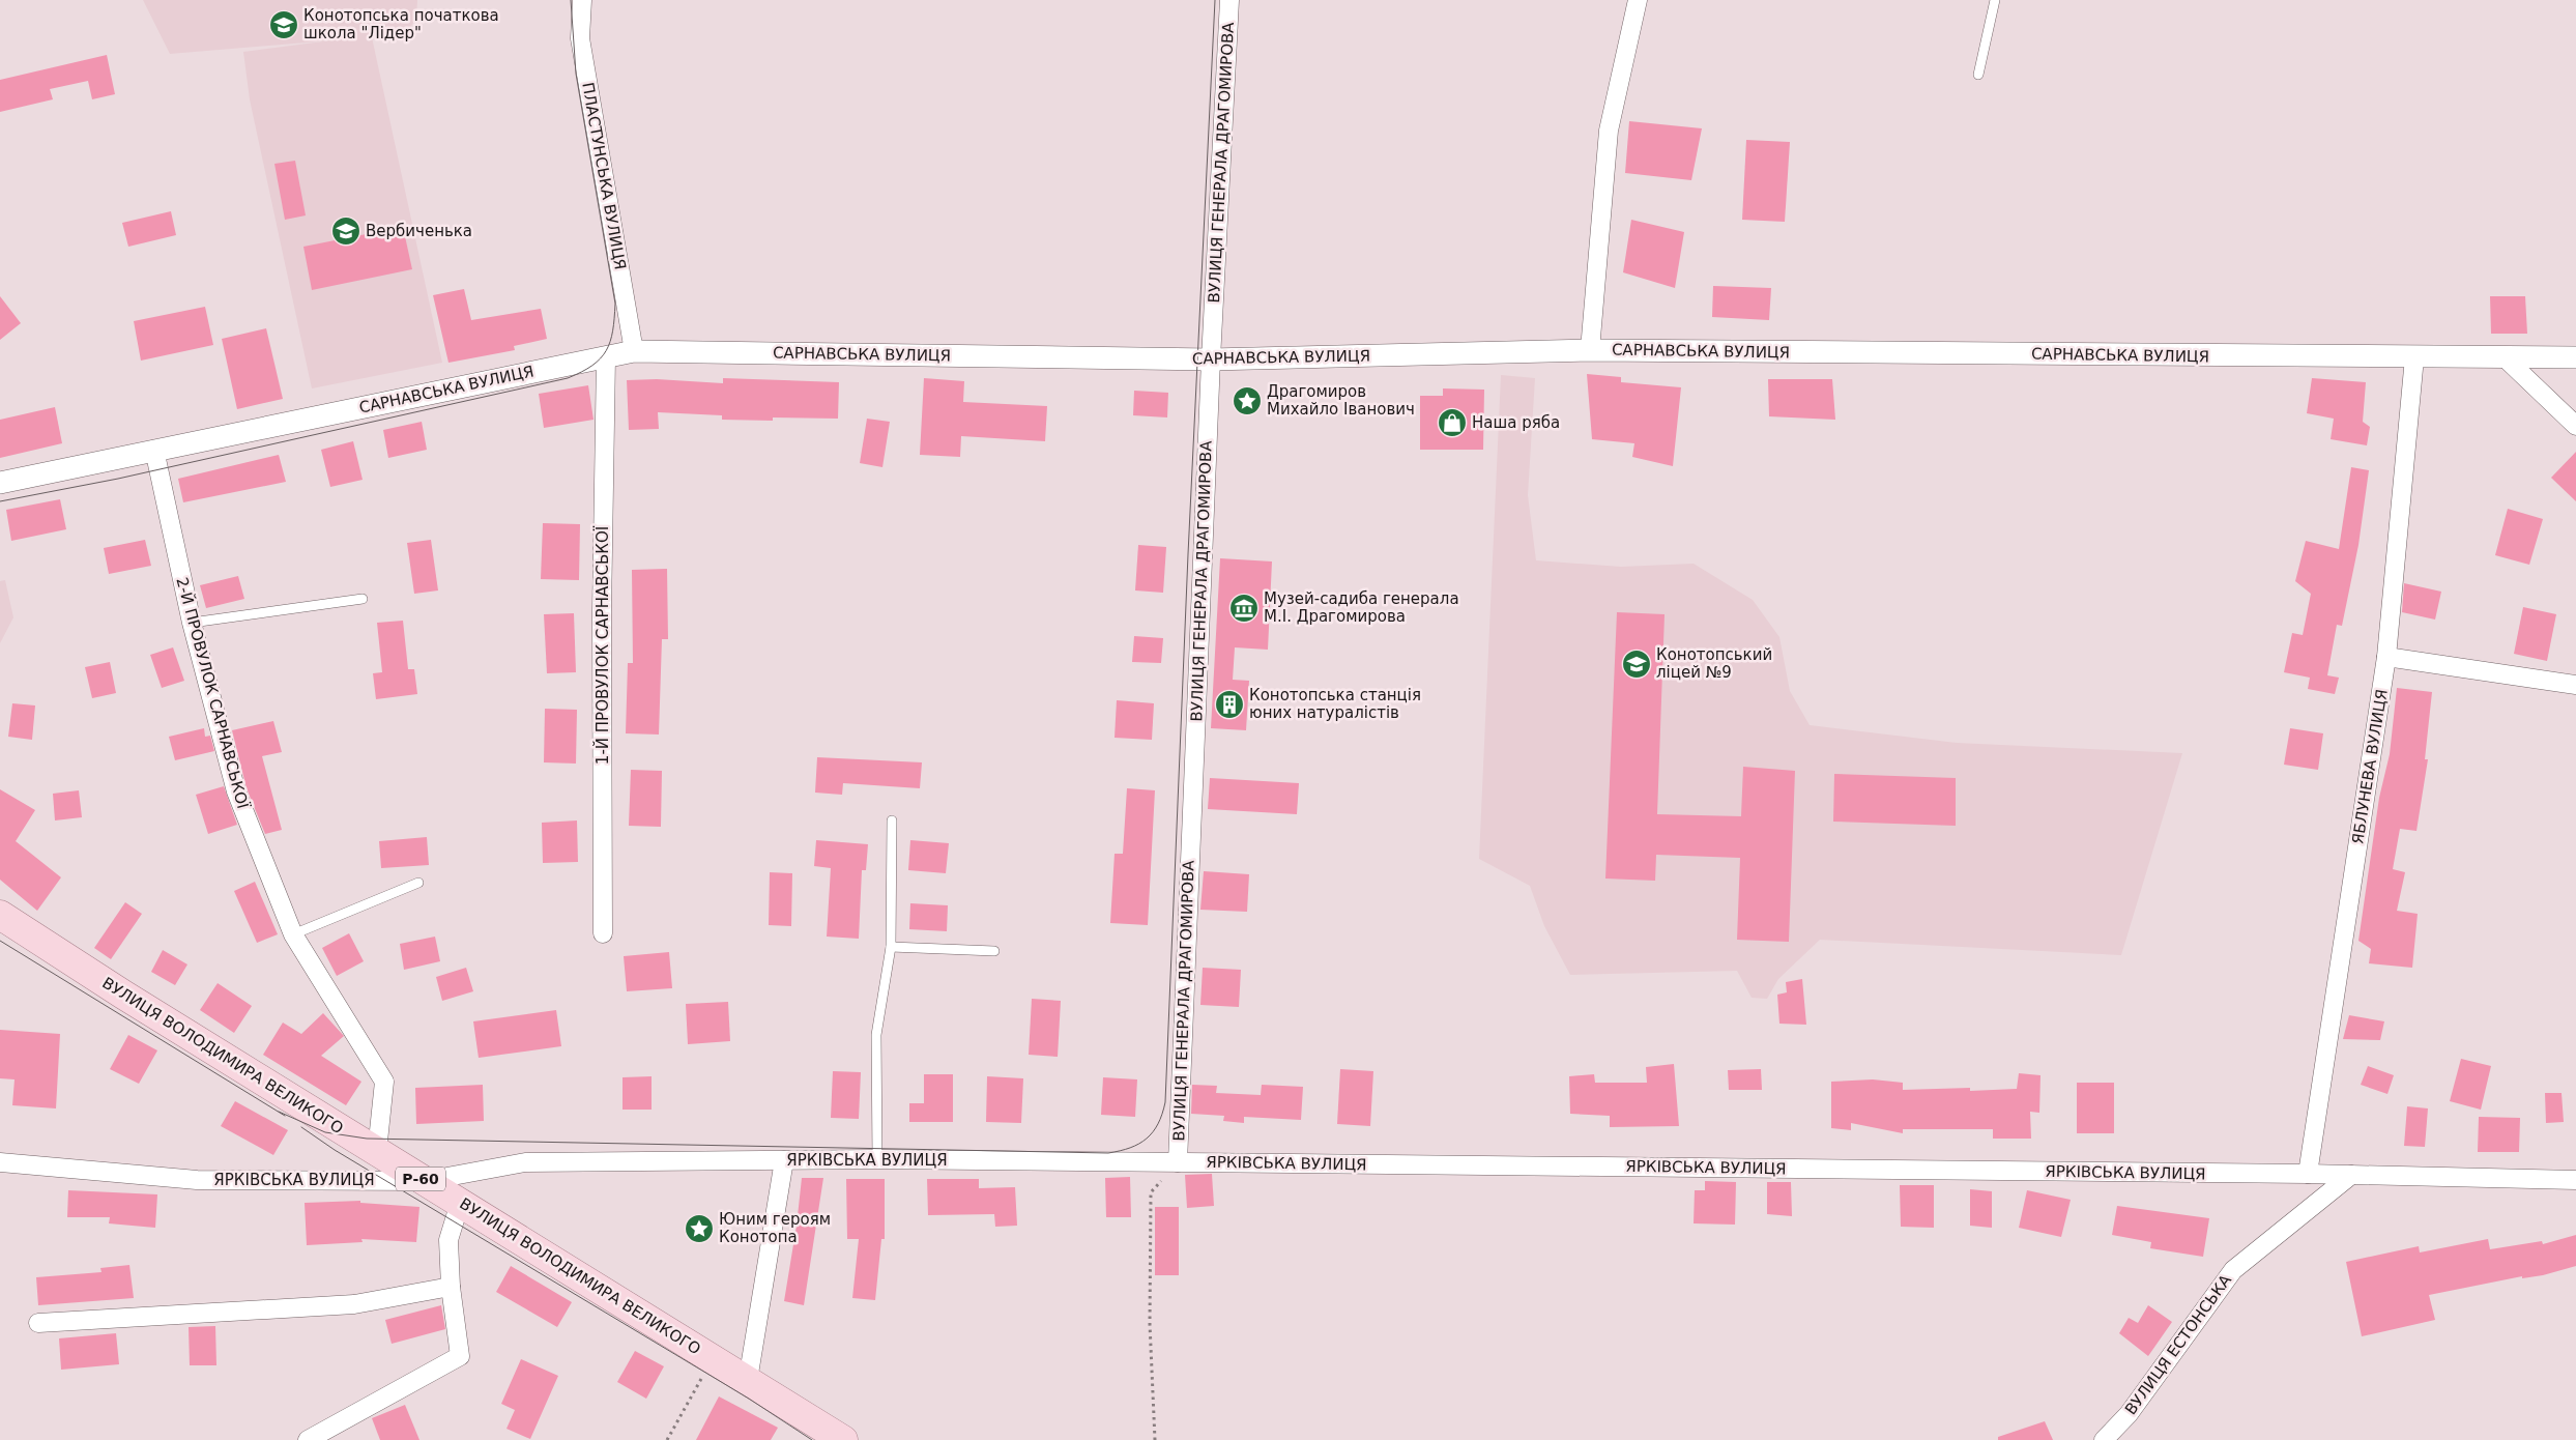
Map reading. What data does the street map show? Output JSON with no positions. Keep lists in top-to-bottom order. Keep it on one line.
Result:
{"streets":{"main road":["ВУЛИЦЯ ВОЛОДИМИРА ВЕЛИКОГО","Р-60"],"street":["ВУЛИЦЯ ГЕНЕРАЛА ДРАГОМИРОВА","ПЛАСТУНСЬКА ВУЛИЦЯ","САРНАВСЬКА ВУЛИЦЯ","1-Й ПРОВУЛОК САРНАВСЬКОЇ","2-Й ПРОВУЛОК САРНАВСЬКОЇ","ЯБЛУНЕВА ВУЛИЦЯ","ЯРКІВСЬКА ВУЛИЦЯ","ВУЛИЦЯ ЕСТОНСЬКА"]},"crossings":[["ВУЛИЦЯ ГЕНЕРАЛА ДРАГОМИРОВА","САРНАВСЬКА ВУЛИЦЯ"],["ВУЛИЦЯ ГЕНЕРАЛА ДРАГОМИРОВА","ЯРКІВСЬКА ВУЛИЦЯ"],["ПЛАСТУНСЬКА ВУЛИЦЯ","САРНАВСЬКА ВУЛИЦЯ"],["САРНАВСЬКА ВУЛИЦЯ","1-Й ПРОВУЛОК САРНАВСЬКОЇ"],["САРНАВСЬКА ВУЛИЦЯ","2-Й ПРОВУЛОК САРНАВСЬКОЇ"],["САРНАВСЬКА ВУЛИЦЯ","ЯБЛУНЕВА ВУЛИЦЯ"],["2-Й ПРОВУЛОК САРНАВСЬКОЇ","ВУЛИЦЯ ВОЛОДИМИРА ВЕЛИКОГО"],["ЯБЛУНЕВА ВУЛИЦЯ","ЯРКІВСЬКА ВУЛИЦЯ"],["ВУЛИЦЯ ВОЛОДИМИРА ВЕЛИКОГО","ЯРКІВСЬКА ВУЛИЦЯ"],["ЯРКІВСЬКА ВУЛИЦЯ","ВУЛИЦЯ ЕСТОНСЬКА"]],"places":{"school or university":["Конотопська початкова школа \"Лідер\"","Вербиченька","Конотопський ліцей №9"],"place":["Драгомиров Михайло Іванович","Юним героям Конотопа"],"shop":["Наша ряба"],"museum":["Музей-садиба генерала М.І. Драгомирова"],"building":["Конотопська станція юних натуралістів"]}}
